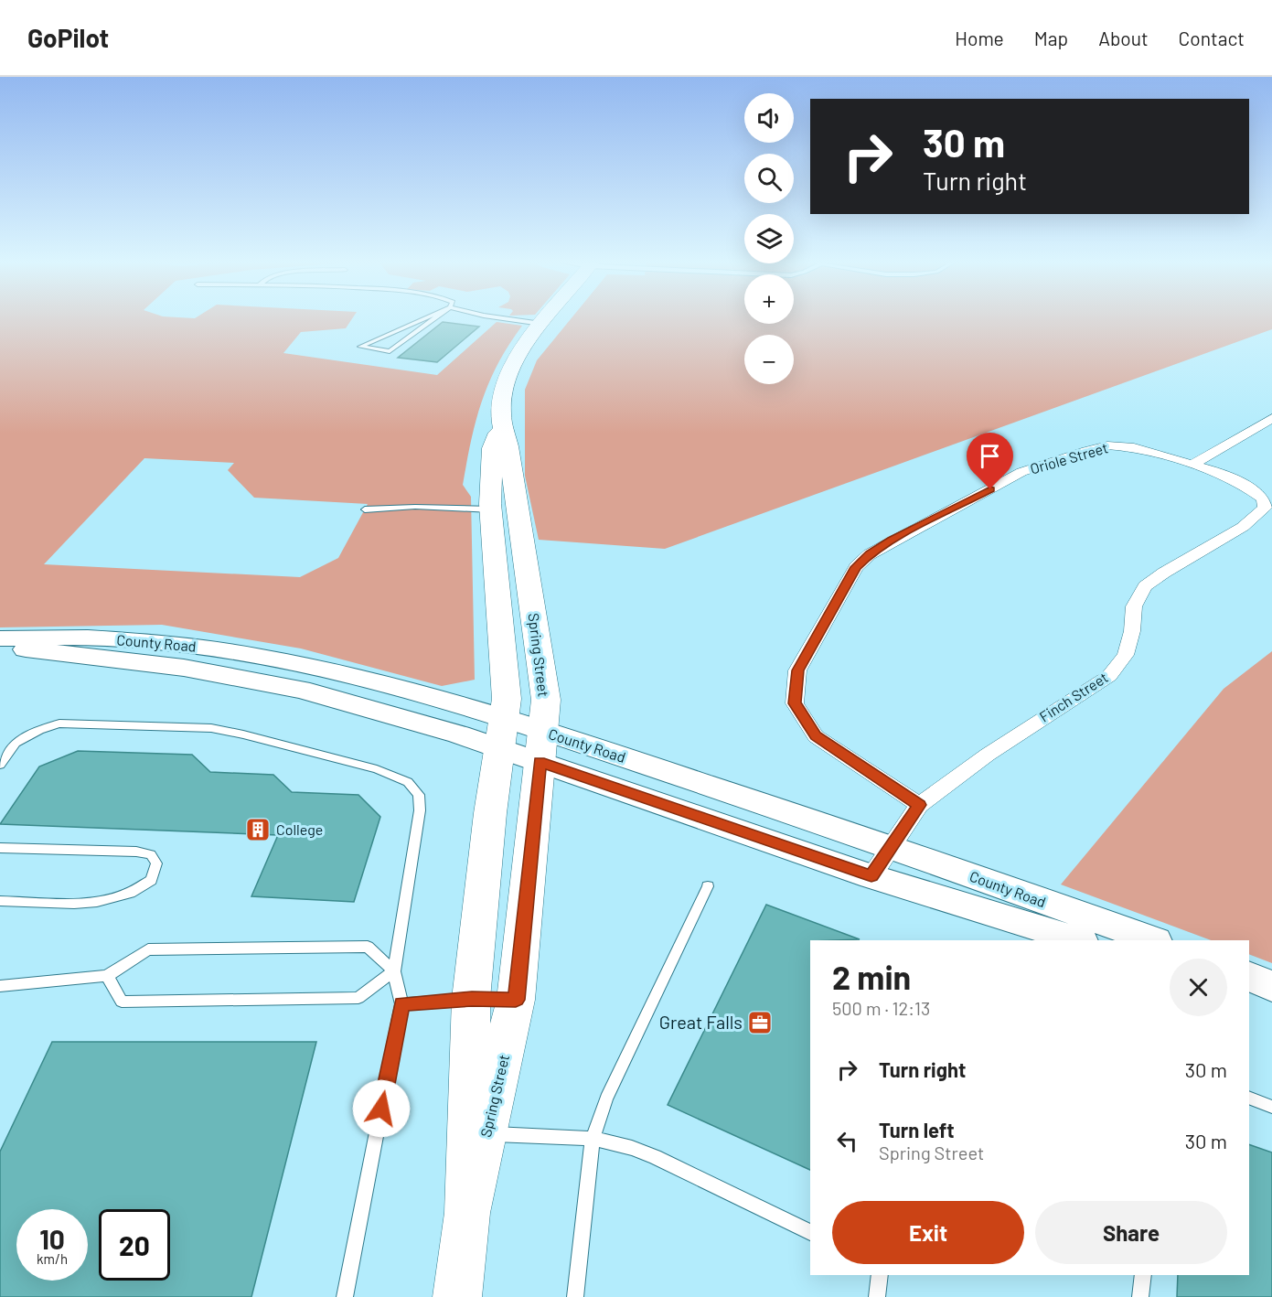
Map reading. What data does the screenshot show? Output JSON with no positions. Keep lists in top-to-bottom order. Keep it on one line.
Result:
{"streets":{"main road":["County Road","Spring Street"],"street":["Oriole Street","Finch Street"]},"crossings":[["Oriole Street","Finch Street"],["County Road","Spring Street"],["County Road","Finch Street"]],"places":{"building":["College"],"office":["Great Falls"]},"page":{"header":"GoPilot","nav":["Home","Map","About","Contact"],"map_buttons":["+","−"],"turn":["30 m","Turn right"],"heading":["2 min","500 m · 12:13"],"list":[{"name":"Turn right","value":"30 m"},{"name":"Turn left","note":"Spring Street","value":"30 m"}],"buttons":["Exit","Share"],"speed":"10 km/h","limit":"20"}}
